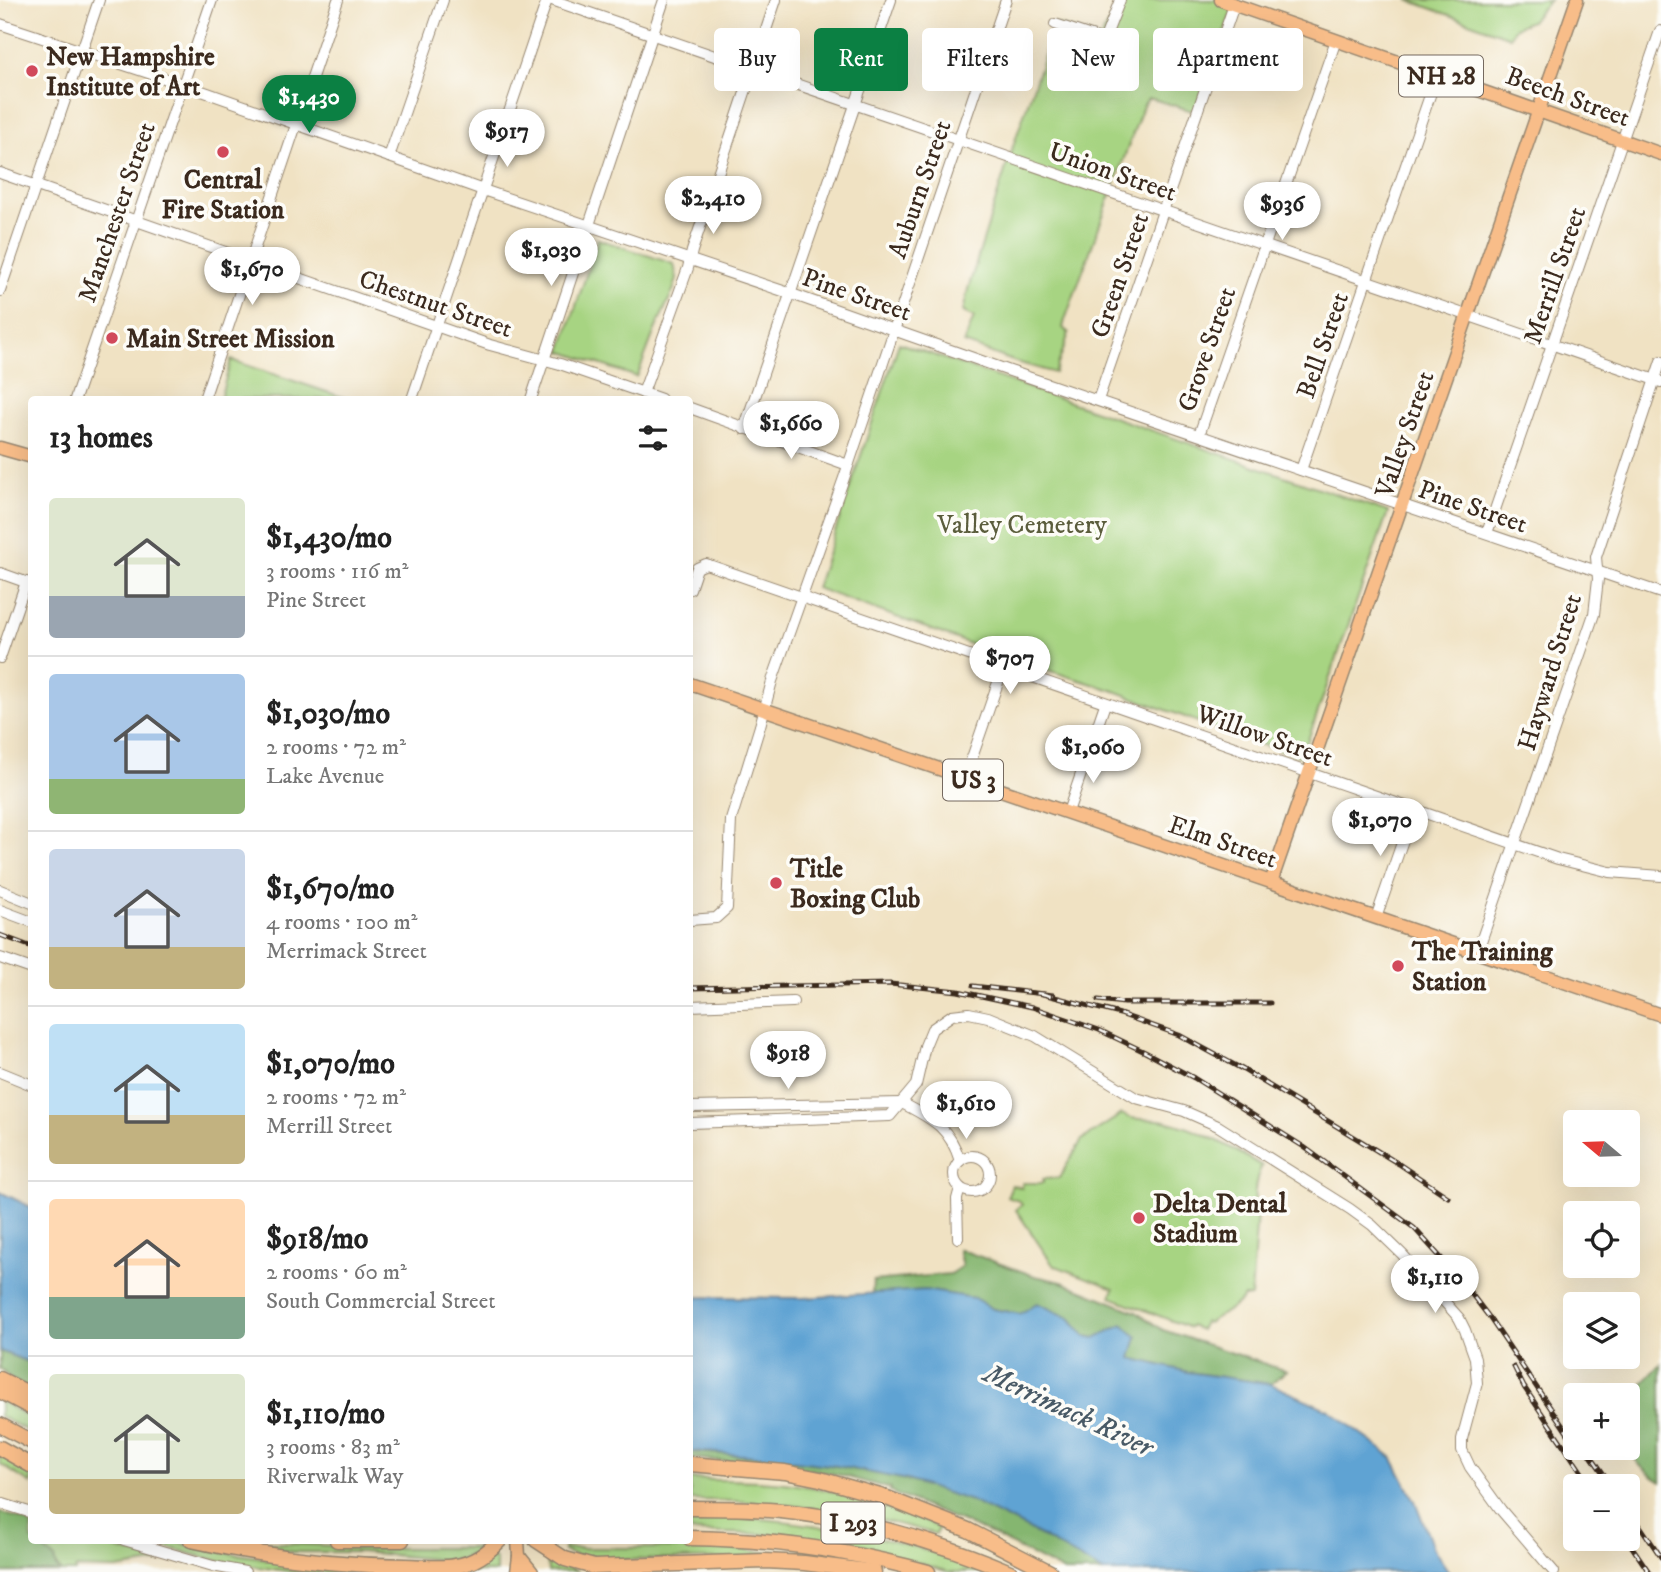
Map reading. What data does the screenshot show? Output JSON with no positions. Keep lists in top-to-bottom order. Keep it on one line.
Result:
{"streets":{"highway":["I 293"],"main road":["NH 28","Beech Street","Valley Street","US 3","Elm Street"],"street":["Union Street","Auburn Street","Manchester Street","Green Street","Merrill Street","Pine Street","Chestnut Street","Bell Street","Grove Street","Hayward Street","Willow Street"]},"crossings":[["Beech Street","Green Street"],["Beech Street","Merrill Street"],["Beech Street","Bell Street"],["Beech Street","Grove Street"],["Beech Street","Valley Street"],["Union Street","Auburn Street"],["Union Street","Green Street"],["Union Street","Merrill Street"],["Union Street","Bell Street"],["Union Street","Grove Street"],["Union Street","Valley Street"],["Union Street","Hayward Street"],["Auburn Street","Pine Street"],["Auburn Street","Willow Street"],["Auburn Street","Elm Street"],["Manchester Street","Pine Street"],["Manchester Street","Chestnut Street"],["Green Street","Pine Street"],["Merrill Street","Pine Street"],["Pine Street","Bell Street"],["Pine Street","Grove Street"],["Pine Street","Valley Street"],["Pine Street","Hayward Street"],["Valley Street","Willow Street"],["Valley Street","Elm Street"],["Hayward Street","Willow Street"],["Hayward Street","Elm Street"]],"water":["Merrimack River"],"parks":["Valley Cemetery"],"places":["New Hampshire Institute of Art","Central Fire Station","Main Street Mission","Title Boxing Club","The Training Station","Delta Dental Stadium"],"north":"left","page":{"chip":["Buy","Rent","Filters","New","Apartment"],"price":["$1,430","$917","$2,410","$936","$1,030","$1,670","$1,660","$707","$1,060","$1,070","$918","$1,610","$1,110"],"heading":"13 homes","list":[{"name":"$1,430/mo","note":"3 rooms · 116 m² · Pine Street"},{"name":"$1,030/mo","note":"2 rooms · 72 m² · Lake Avenue"},{"name":"$1,670/mo","note":"4 rooms · 100 m² · Merrimack Street"},{"name":"$1,070/mo","note":"2 rooms · 72 m² · Merrill Street"},{"name":"$918/mo","note":"2 rooms · 60 m² · South Commercial Street"},{"name":"$1,110/mo","note":"3 rooms · 83 m² · Riverwalk Way"}],"map_buttons":["+","−"]}}
